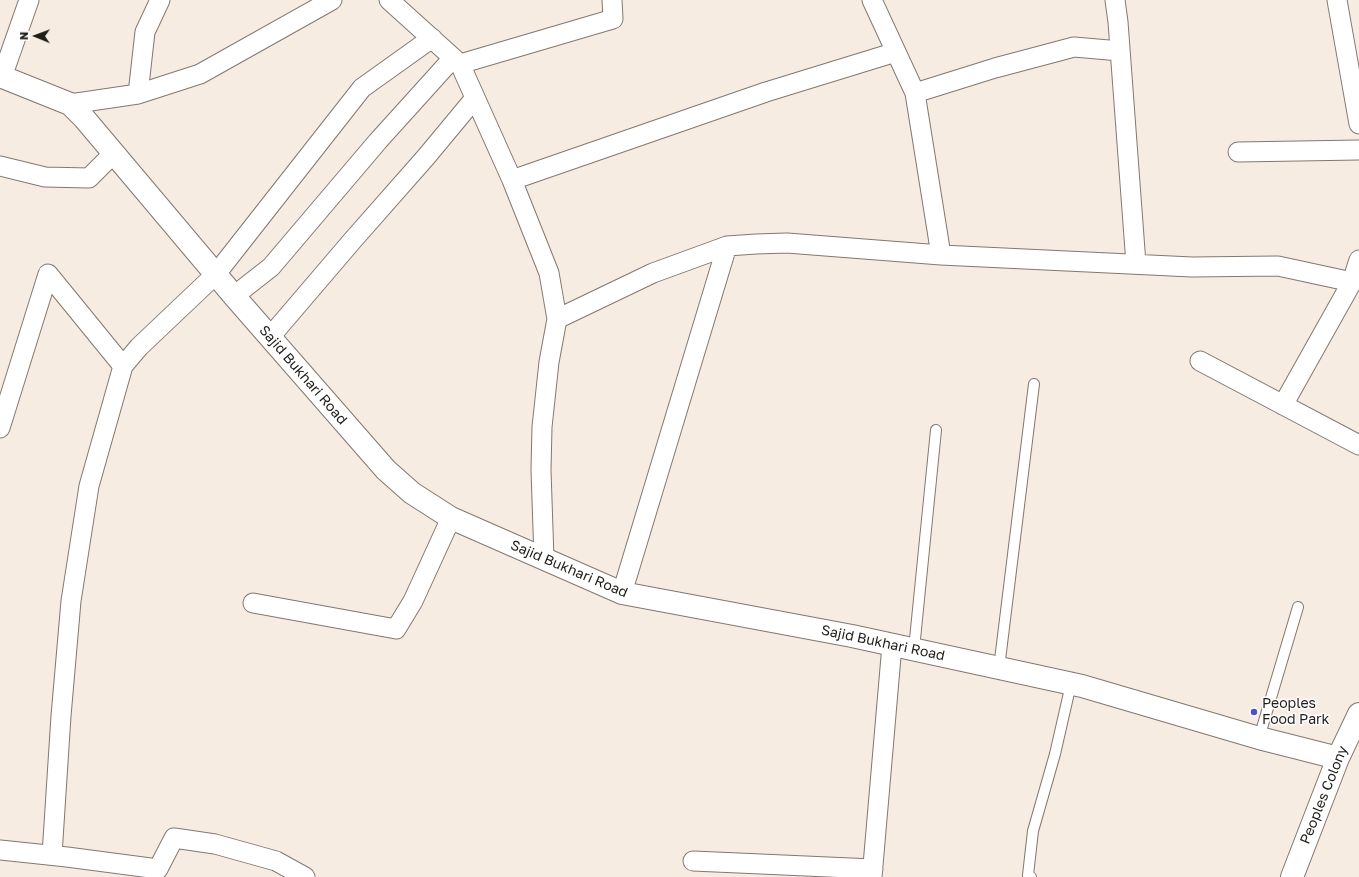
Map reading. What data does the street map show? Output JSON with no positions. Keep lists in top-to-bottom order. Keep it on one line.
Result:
{"streets":{"street":["Sajid Bukhari Road","Peoples Colony"]},"crossings":[["Sajid Bukhari Road","Peoples Colony"]],"places":["Peoples Food Park"],"north":"left"}
